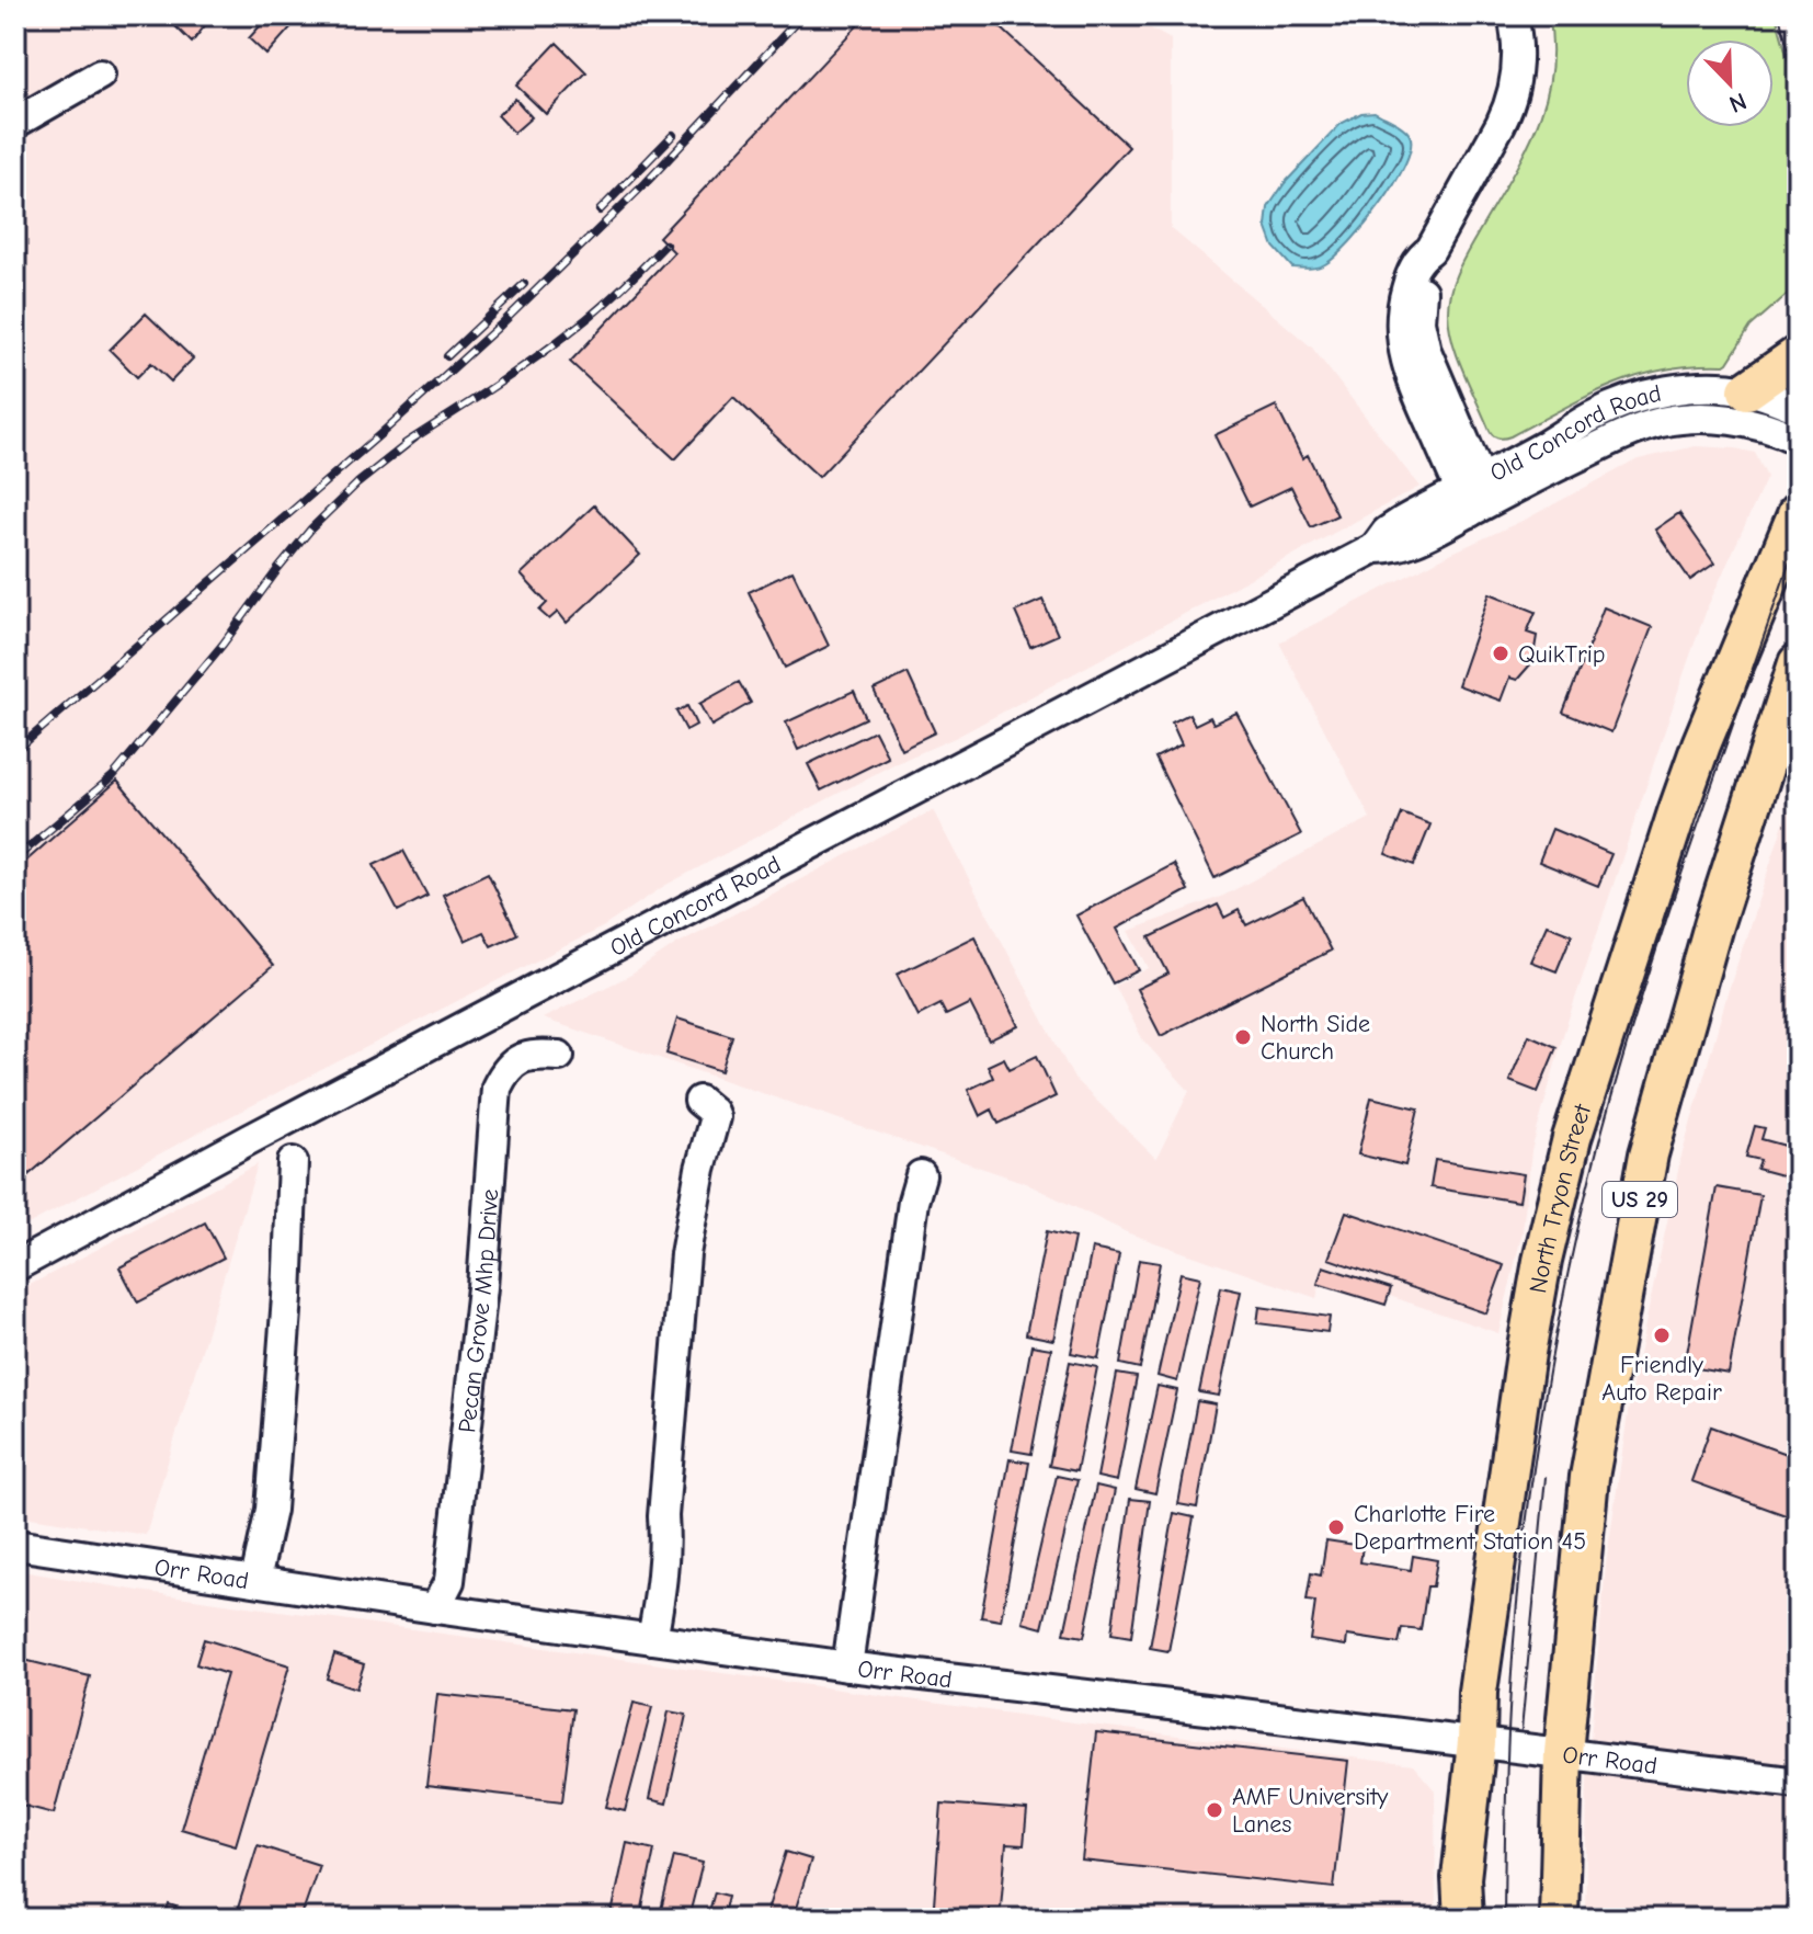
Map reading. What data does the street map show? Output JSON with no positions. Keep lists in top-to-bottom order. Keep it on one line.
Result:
{"streets":{"main road":["North Tryon Street","US 29"],"street":["Old Concord Road","Pecan Grove Mhp Drive","Orr Road"]},"crossings":[["North Tryon Street","Orr Road"],["US 29","Orr Road"],["Pecan Grove Mhp Drive","Orr Road"]],"places":["QuikTrip","North Side Church","Friendly Auto Repair","Charlotte Fire Department Station 45","AMF University Lanes"],"north":"bottom right"}
